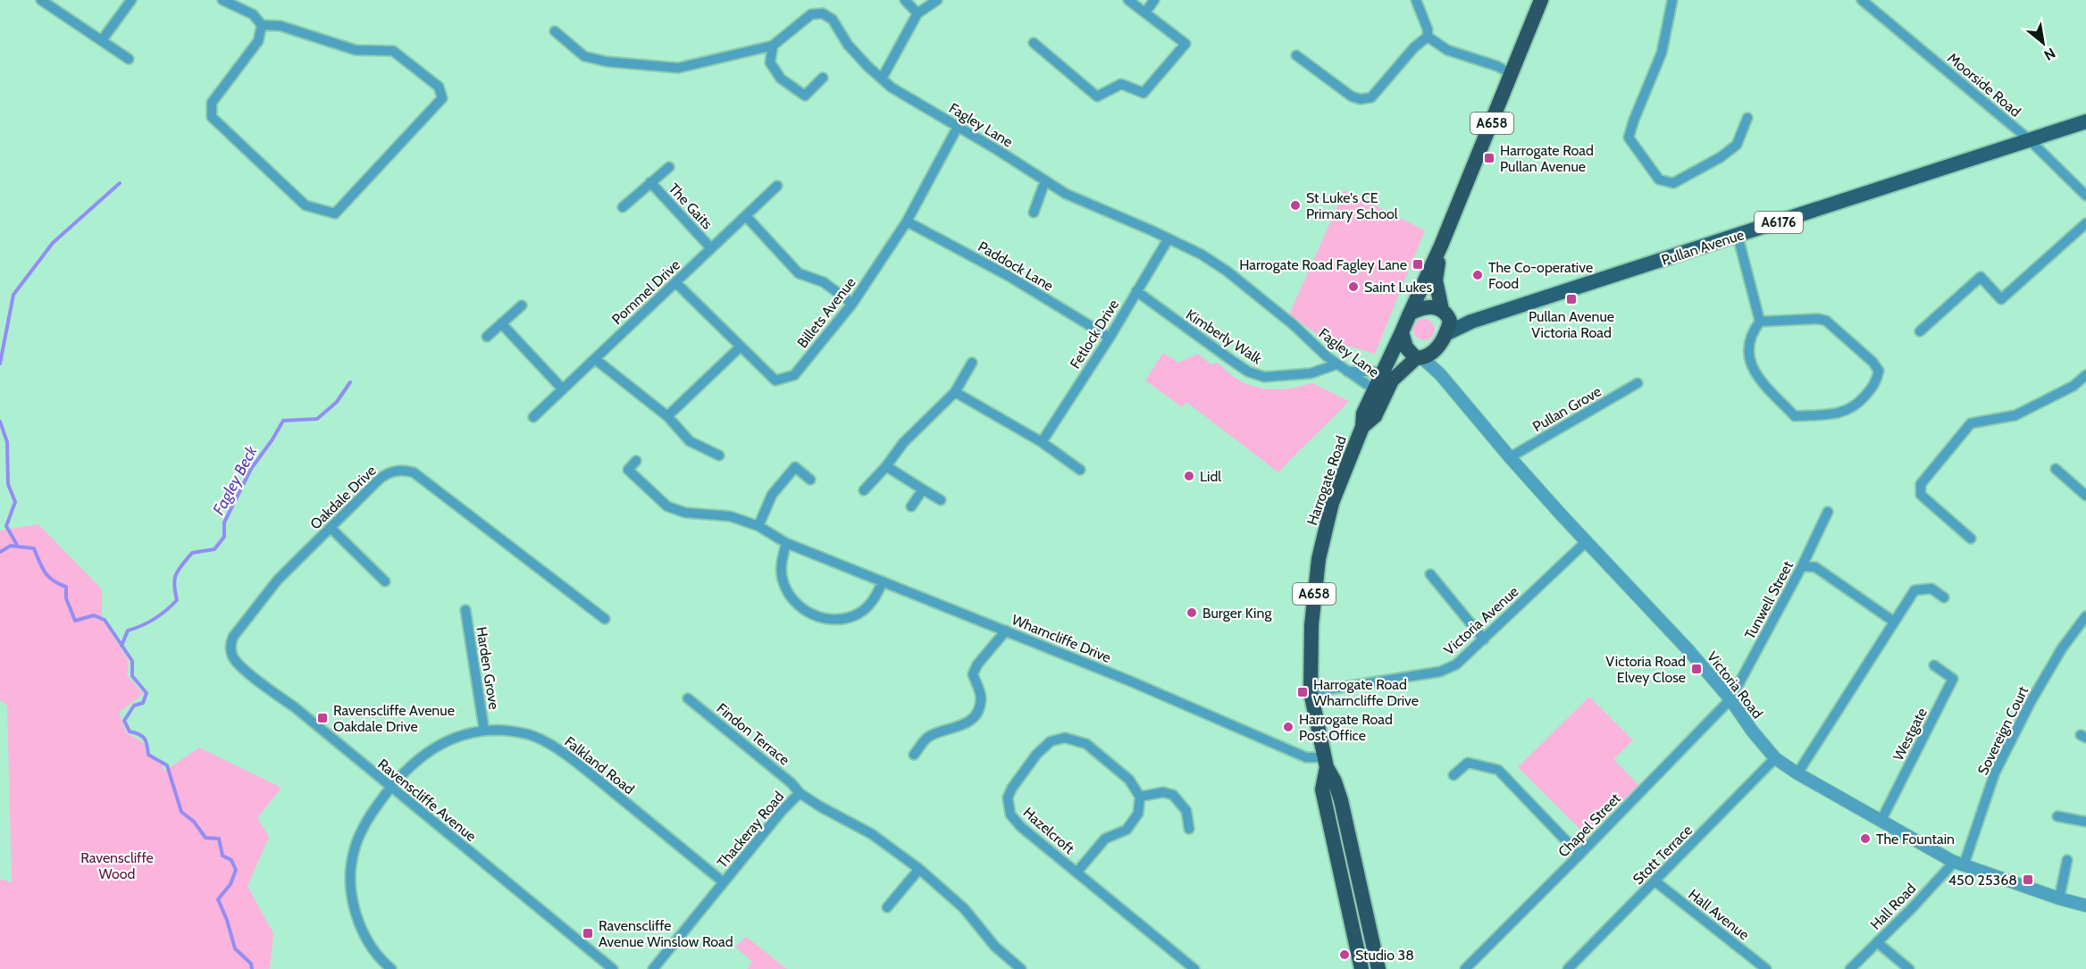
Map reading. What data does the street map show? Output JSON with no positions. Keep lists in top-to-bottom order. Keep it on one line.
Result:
{"streets":{"highway":["A658","Harrogate Road"],"main road":["A6176","Pullan Avenue"],"street":["Moorside Road","Fagley Lane","The Gaits","Paddock Lane","Pommel Drive","Billets Avenue","Fetlock Drive","Kimberly Walk","Pullan Grove","Oakdale Drive","Tunwell Street","Victoria Avenue","Wharncliffe Drive","Harden Grove","Victoria Road","Sovereign Court","Findon Terrace","Westgate","Falkland Road","Ravenscliffe Avenue","Chapel Street","Thackeray Road","Hazelcroft","Stott Terrace","Hall Road","Hall Avenue"]},"crossings":[["Moorside Road","Pullan Avenue"],["A658","Pullan Avenue"],["A658","Harrogate Road"],["Fagley Lane","Billets Avenue"],["Fagley Lane","Fetlock Drive"],["Fagley Lane","Kimberly Walk"],["Fagley Lane","Harrogate Road"],["The Gaits","Pommel Drive"],["Pullan Avenue","Harrogate Road"],["Paddock Lane","Billets Avenue"],["Paddock Lane","Fetlock Drive"],["Pommel Drive","Billets Avenue"],["Fetlock Drive","Kimberly Walk"],["Pullan Grove","Victoria Road"],["Harrogate Road","Victoria Avenue"],["Harrogate Road","Wharncliffe Drive"],["Harrogate Road","Victoria Road"],["Oakdale Drive","Ravenscliffe Avenue"],["Tunwell Street","Victoria Road"],["Tunwell Street","Chapel Street"],["Victoria Avenue","Victoria Road"],["Harden Grove","Falkland Road"],["Victoria Road","Sovereign Court"],["Victoria Road","Westgate"],["Victoria Road","Chapel Street"],["Victoria Road","Stott Terrace"],["Victoria Road","Hall Road"],["Sovereign Court","Hall Road"],["Findon Terrace","Thackeray Road"],["Falkland Road","Ravenscliffe Avenue"],["Falkland Road","Thackeray Road"],["Stott Terrace","Hall Avenue"]],"water":["Fagley Beck"],"parks":["Ravenscliffe Wood"],"places":{"transit":["Harrogate Road Pullan Avenue","Harrogate Road Fagley Lane","Pullan Avenue Victoria Road","Victoria Road Elvey Close","Harrogate Road Wharncliffe Drive","Ravenscliffe Avenue Oakdale Drive","450 25368","Ravenscliffe Avenue Winslow Road"],"other":["St Luke's CE Primary School","The Co-operative Food","Saint Lukes","Lidl","Burger King","Harrogate Road Post Office","The Fountain","Studio 38"]},"north":"bottom right"}
